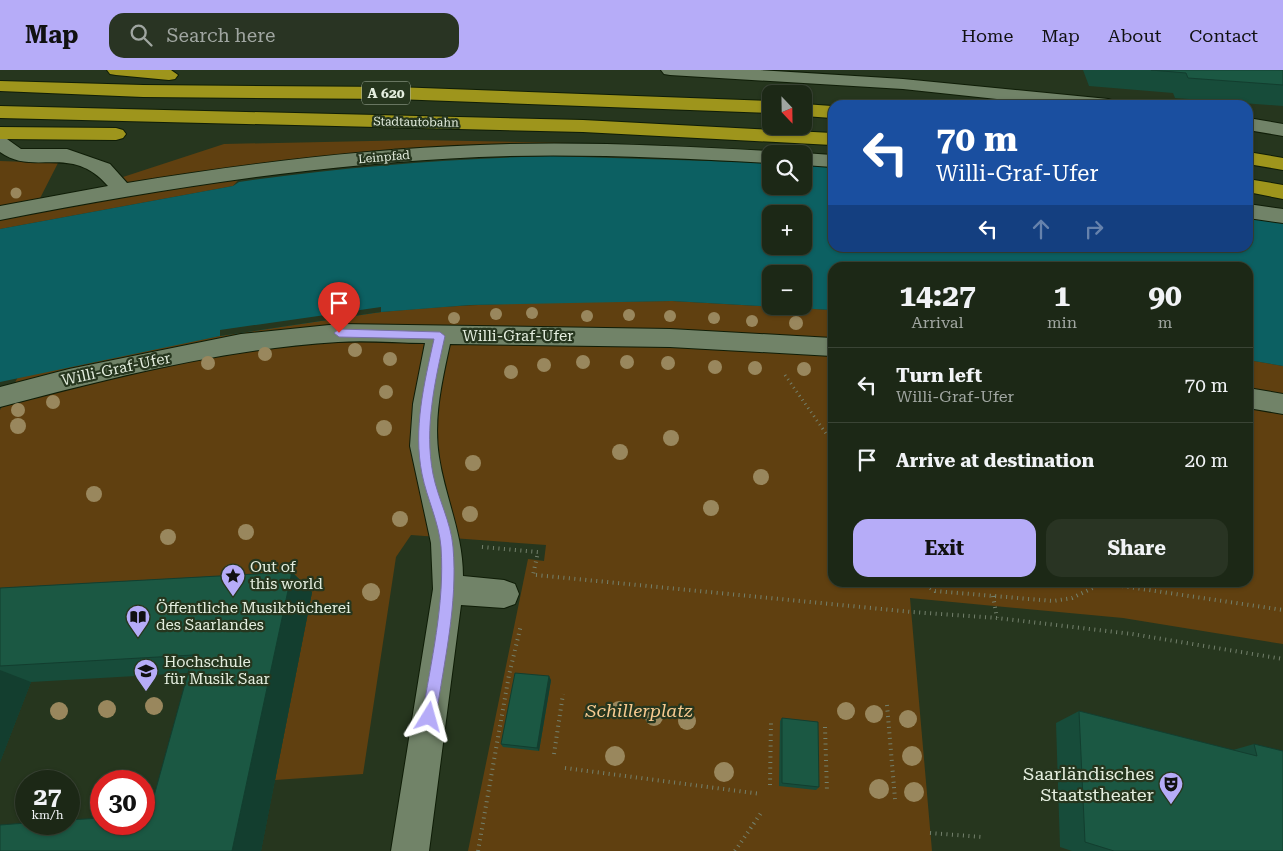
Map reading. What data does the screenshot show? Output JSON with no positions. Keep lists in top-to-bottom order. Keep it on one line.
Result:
{"streets":{"highway":["A 620","Stadtautobahn"],"street":["Leinpfad","Willi-Graf-Ufer"]},"parks":["Schillerplatz"],"places":{"place":["Out of this world"],"library":["Öffentliche Musikbücherei des Saarlandes"],"school or university":["Hochschule für Musik Saar"],"theatre":["Saarländisches Staatstheater"]},"north":"bottom","page":{"header":"Map","search":"Search here","nav":["Home","Map","About","Contact"],"map_buttons":["+","−"],"turn":["70 m","Willi-Graf-Ufer"],"eta":["14:27","Arrival","1","min","90","m"],"list":[{"name":"Turn left","note":"Willi-Graf-Ufer","value":"70 m"},{"name":"Arrive at destination","value":"20 m"}],"buttons":["Exit","Share"],"speed":"27 km/h","limit":"30"}}
